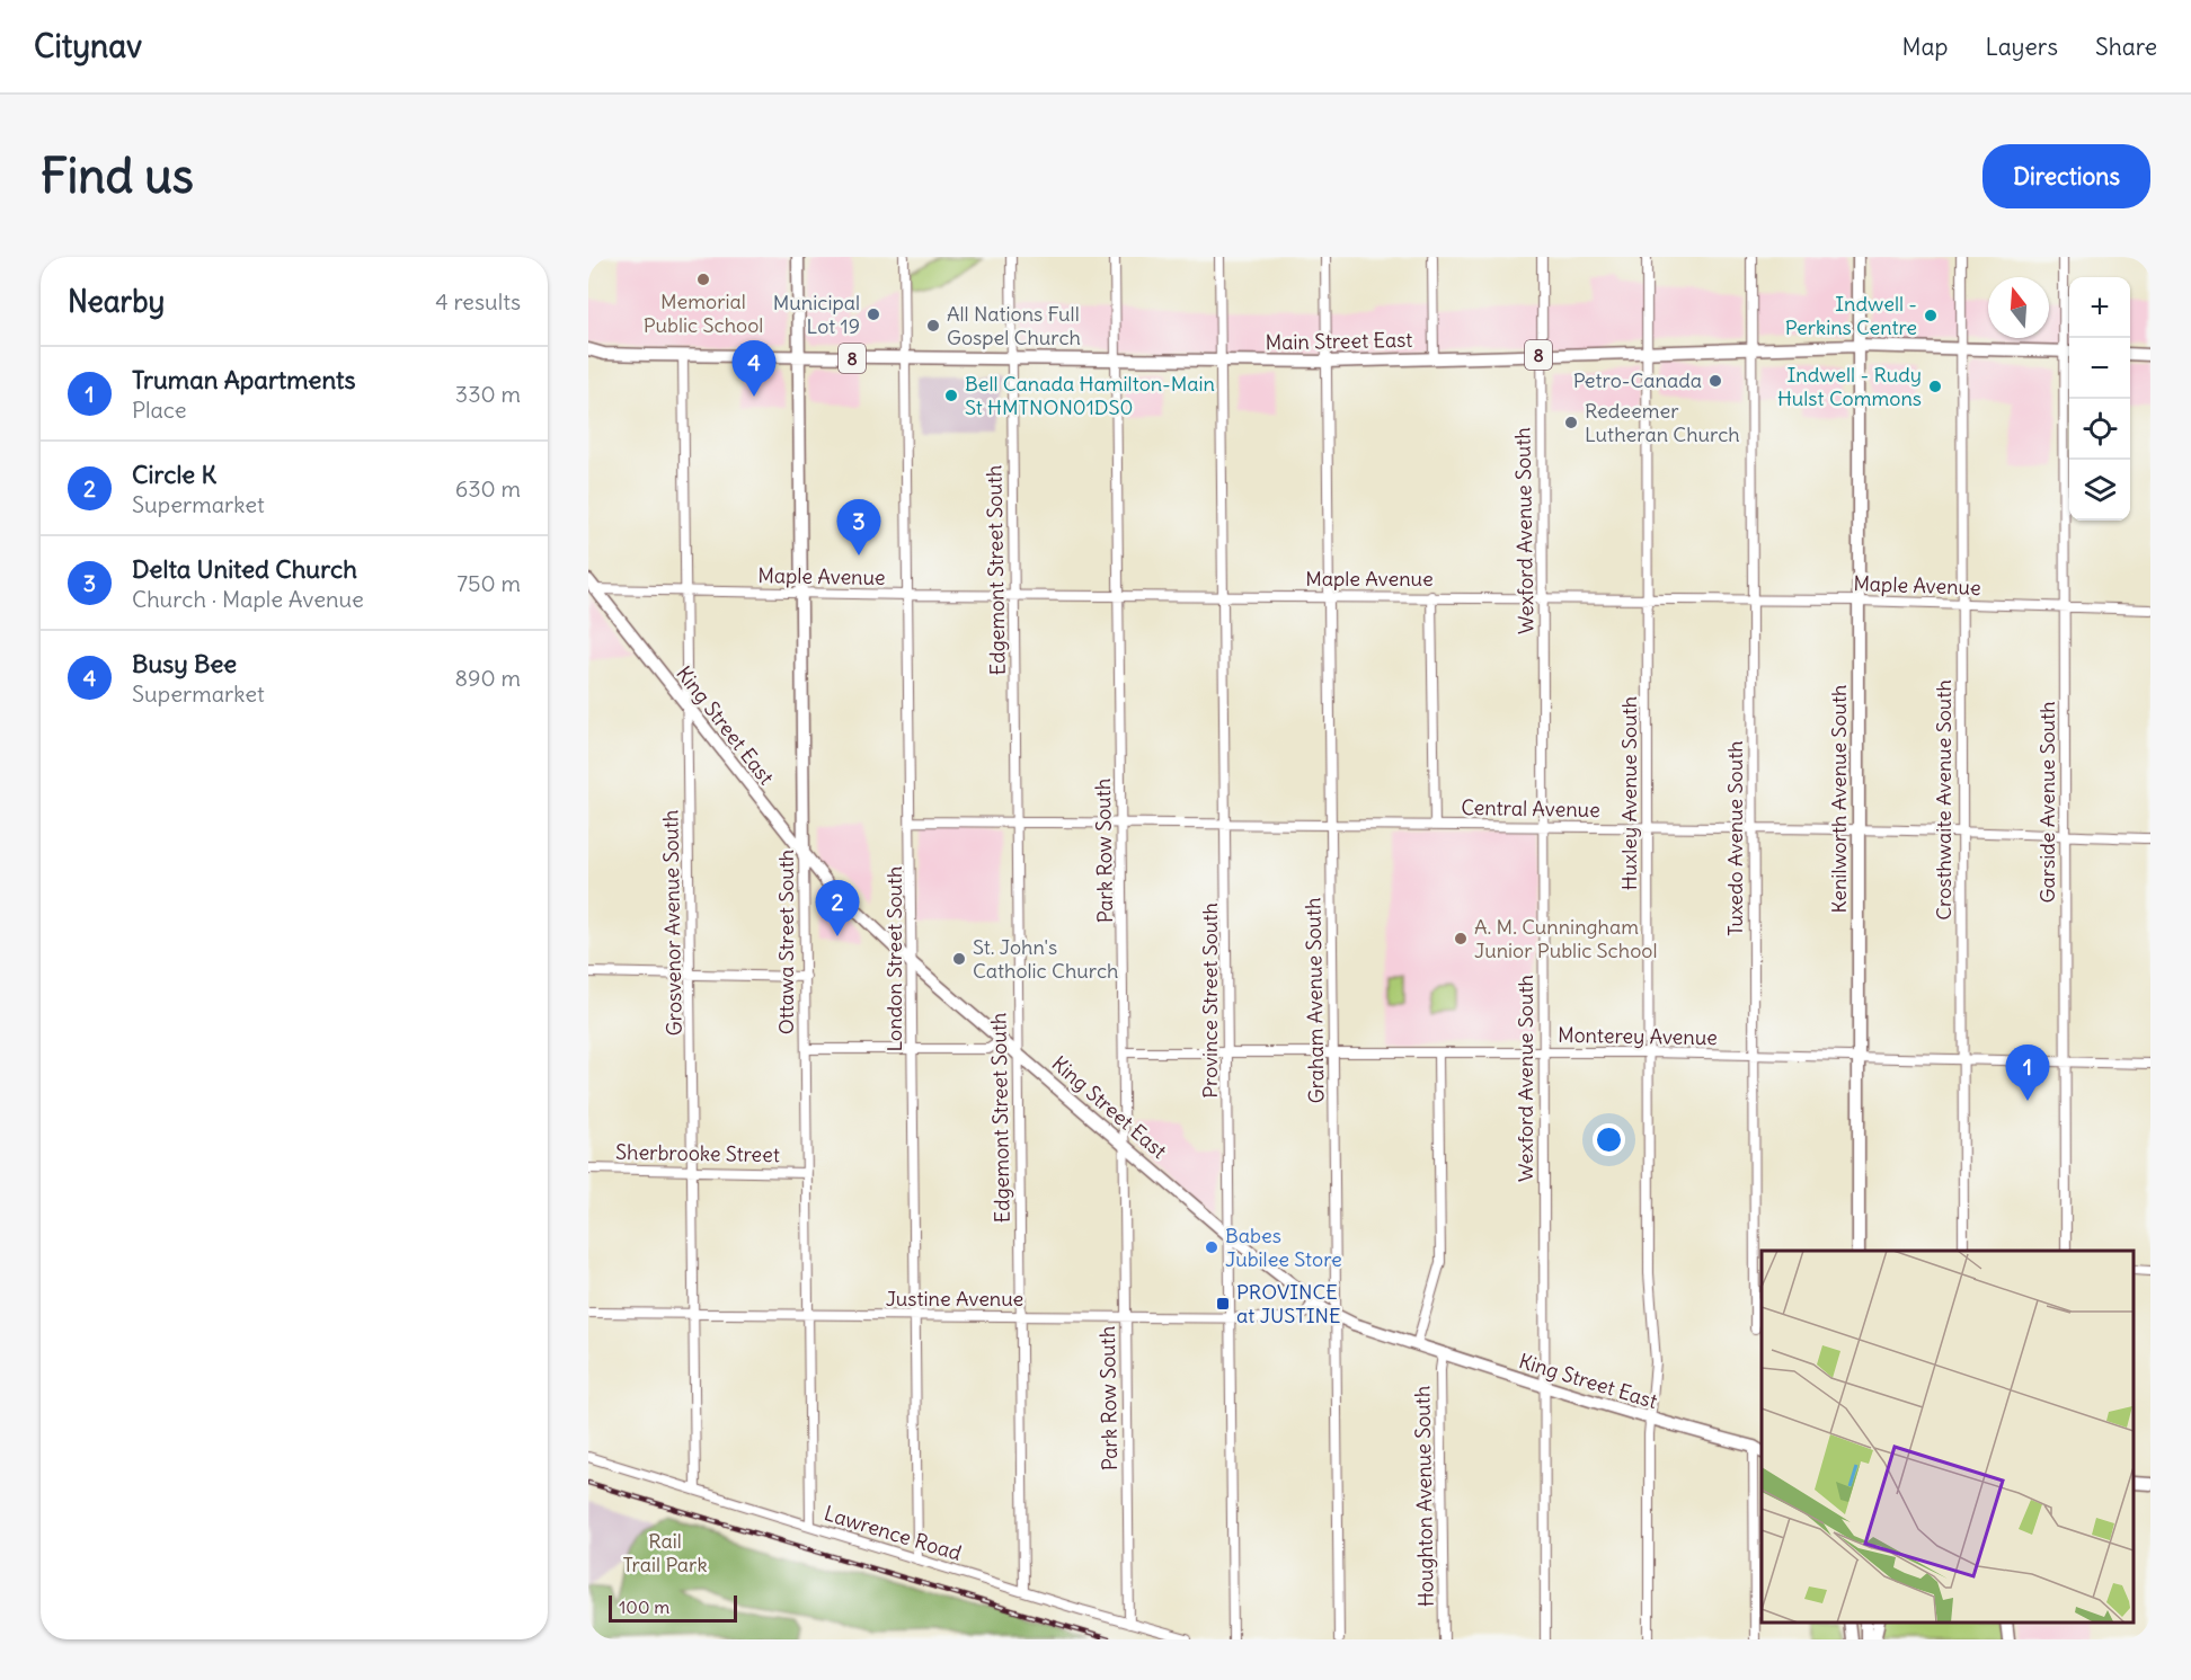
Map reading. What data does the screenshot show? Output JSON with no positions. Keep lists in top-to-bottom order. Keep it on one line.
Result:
{"streets":{"main road":["Main Street East","8","King Street East","Kenilworth Avenue South","Ottawa Street South"],"street":["Wexford Avenue South","Edgemont Street South","Maple Avenue","Huxley Avenue South","Crosthwaite Avenue South","Garside Avenue South","Central Avenue","Tuxedo Avenue South","Park Row South","Grosvenor Avenue South","London Street South","Province Street South","Graham Avenue South","Monterey Avenue","Sherbrooke Street","Justine Avenue","Houghton Avenue South","Lawrence Road"]},"crossings":[["Main Street East","Wexford Avenue South"],["Main Street East","Edgemont Street South"],["Main Street East","Huxley Avenue South"],["Main Street East","Kenilworth Avenue South"],["Main Street East","Crosthwaite Avenue South"],["Main Street East","Garside Avenue South"],["Main Street East","Tuxedo Avenue South"],["Main Street East","Park Row South"],["Main Street East","Grosvenor Avenue South"],["Main Street East","Ottawa Street South"],["Main Street East","London Street South"],["Main Street East","Province Street South"],["Main Street East","Graham Avenue South"],["Wexford Avenue South","Maple Avenue"],["Wexford Avenue South","King Street East"],["Wexford Avenue South","Central Avenue"],["Wexford Avenue South","Monterey Avenue"],["Edgemont Street South","Maple Avenue"],["Edgemont Street South","King Street East"],["Edgemont Street South","Central Avenue"],["Edgemont Street South","Justine Avenue"],["Edgemont Street South","Lawrence Road"],["Maple Avenue","King Street East"],["Maple Avenue","Huxley Avenue South"],["Maple Avenue","Kenilworth Avenue South"],["Maple Avenue","Crosthwaite Avenue South"],["Maple Avenue","Garside Avenue South"],["Maple Avenue","Tuxedo Avenue South"],["Maple Avenue","Park Row South"],["Maple Avenue","Grosvenor Avenue South"],["Maple Avenue","Ottawa Street South"],["Maple Avenue","London Street South"],["Maple Avenue","Province Street South"],["Maple Avenue","Graham Avenue South"],["King Street East","Huxley Avenue South"],["King Street East","Park Row South"],["King Street East","Grosvenor Avenue South"],["King Street East","Ottawa Street South"],["King Street East","London Street South"],["King Street East","Province Street South"],["King Street East","Graham Avenue South"],["King Street East","Justine Avenue"],["King Street East","Houghton Avenue South"],["Huxley Avenue South","Central Avenue"],["Huxley Avenue South","Monterey Avenue"],["Kenilworth Avenue South","Central Avenue"],["Kenilworth Avenue South","Monterey Avenue"],["Crosthwaite Avenue South","Central Avenue"],["Crosthwaite Avenue South","Monterey Avenue"],["Garside Avenue South","Central Avenue"],["Garside Avenue South","Monterey Avenue"],["Central Avenue","Tuxedo Avenue South"],["Central Avenue","Park Row South"],["Central Avenue","London Street South"],["Central Avenue","Province Street South"],["Central Avenue","Graham Avenue South"],["Tuxedo Avenue South","Monterey Avenue"],["Park Row South","Monterey Avenue"],["Park Row South","Justine Avenue"],["Park Row South","Lawrence Road"],["Grosvenor Avenue South","Sherbrooke Street"],["Grosvenor Avenue South","Justine Avenue"],["Grosvenor Avenue South","Lawrence Road"],["Ottawa Street South","Sherbrooke Street"],["Ottawa Street South","Justine Avenue"],["Ottawa Street South","Lawrence Road"],["London Street South","Justine Avenue"],["London Street South","Lawrence Road"],["Province Street South","Monterey Avenue"],["Province Street South","Justine Avenue"],["Graham Avenue South","Monterey Avenue"]],"parks":["Rail Trail Park"],"places":{"other":["Memorial Public School","Municipal Lot 19","Indwell - Perkins Centre","All Nations Full Gospel Church","Petro-Canada","Indwell - Rudy Hulst Commons","Bell Canada Hamilton-Main St HMTNON01DS0","Redeemer Lutheran Church","A. M. Cunningham Junior Public School","St. John's Catholic Church","Babes Jubilee Store"],"transit":["PROVINCE at JUSTINE"]},"scale_bar":"100 m","north":"top","page":{"header":"Citynav","nav":["Map","Layers","Share"],"buttons":"Directions","title":"Find us","heading":["Nearby","4 results"],"map_buttons":["+","−"],"pins":["4","3","2","1"],"list":[{"mark":"1","name":"Truman Apartments","note":"Place","value":"330 m"},{"mark":"2","name":"Circle K","note":"Supermarket","value":"630 m"},{"mark":"3","name":"Delta United Church","note":"Church · Maple Avenue","value":"750 m"},{"mark":"4","name":"Busy Bee","note":"Supermarket","value":"890 m"}],"scale":"100 m"}}
